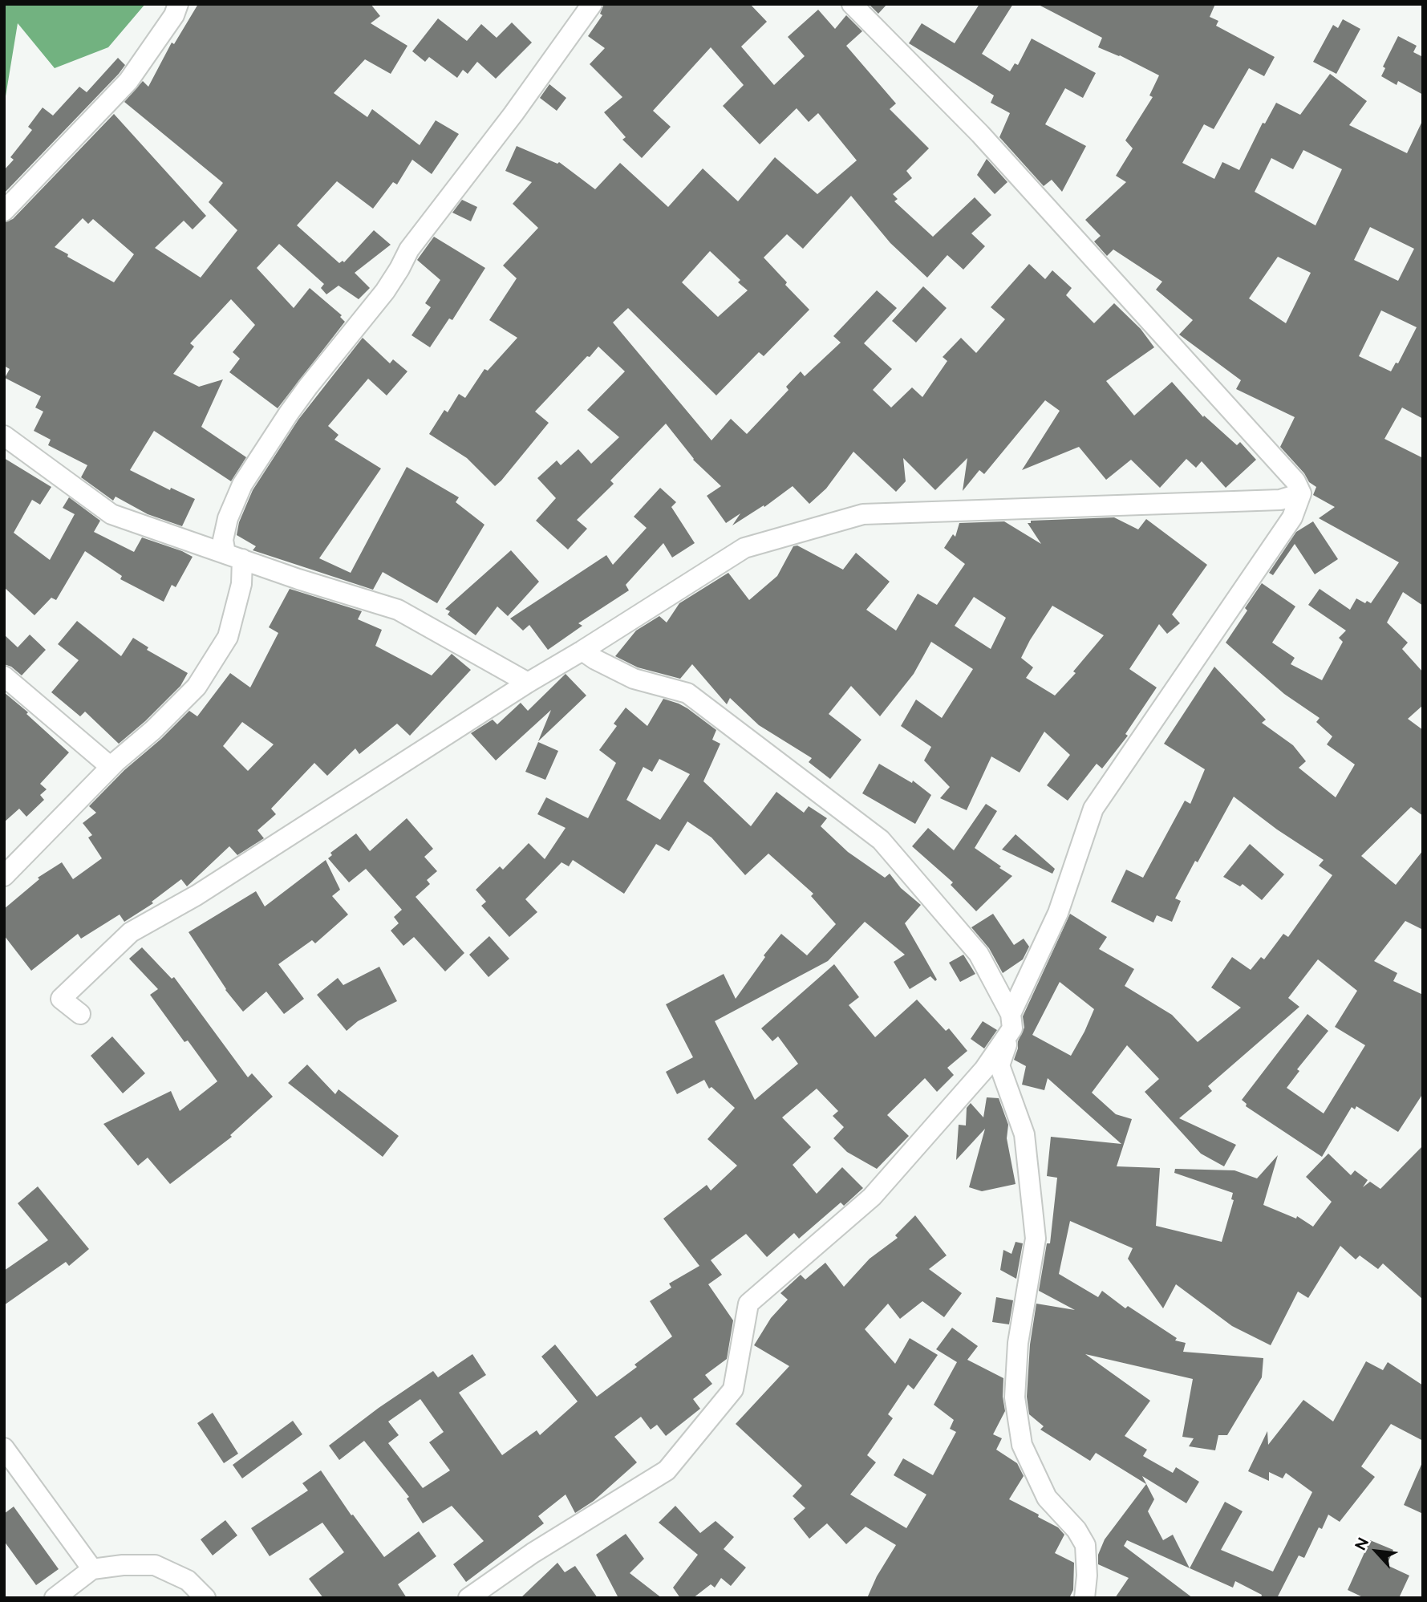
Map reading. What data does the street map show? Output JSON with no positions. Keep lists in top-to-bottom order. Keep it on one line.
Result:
{"north":"top left"}
